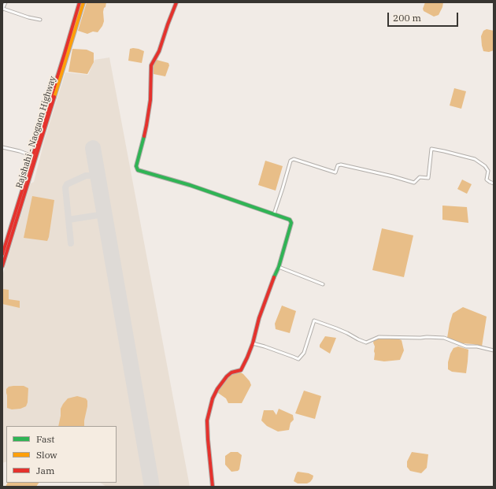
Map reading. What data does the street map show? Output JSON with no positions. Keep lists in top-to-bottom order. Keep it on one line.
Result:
{"streets":{"street":["Rajshahi - Naogaon Highway"]},"legend":["Fast","Slow","Jam"],"scale_bar":"200 m"}
